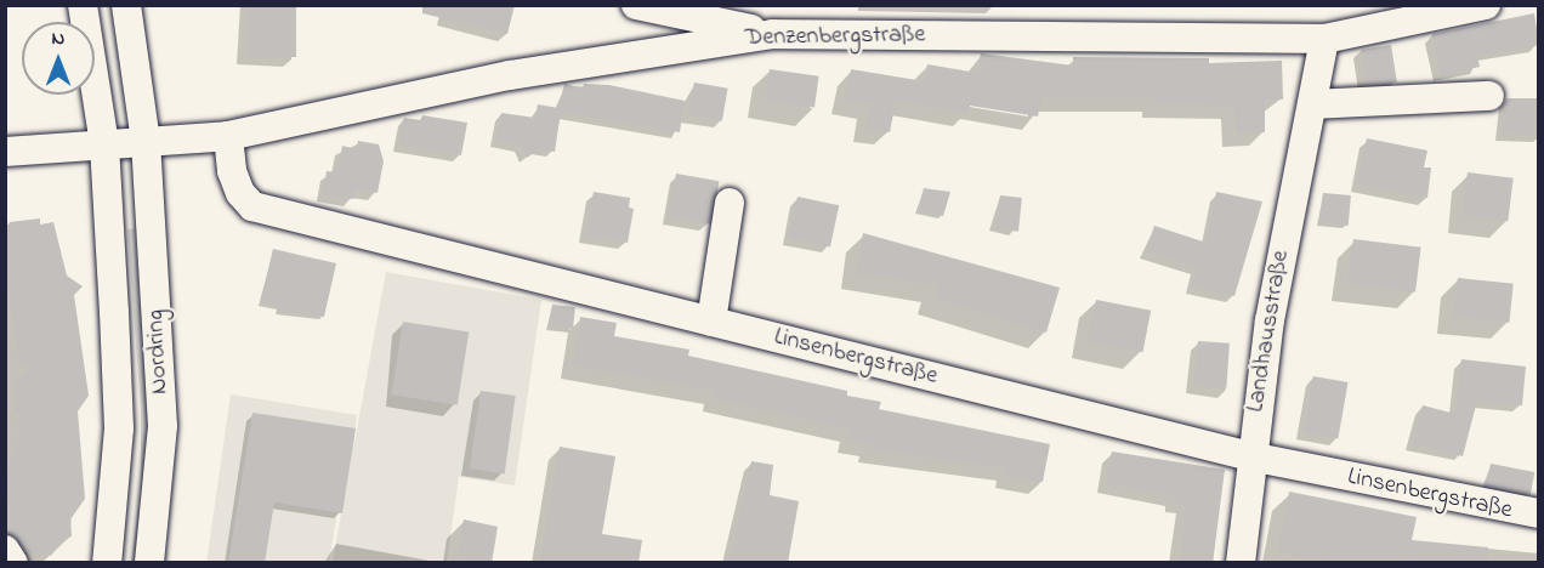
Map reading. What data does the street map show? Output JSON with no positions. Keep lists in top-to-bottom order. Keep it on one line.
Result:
{"streets":{"street":["Denzenbergstraße","Landhausstraße","Nordring","Linsenbergstraße"]},"crossings":[["Denzenbergstraße","Landhausstraße"],["Denzenbergstraße","Nordring"],["Denzenbergstraße","Linsenbergstraße"],["Landhausstraße","Linsenbergstraße"]],"north":"top"}
